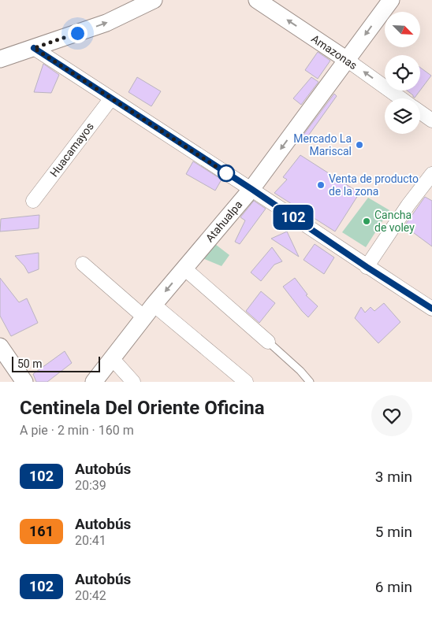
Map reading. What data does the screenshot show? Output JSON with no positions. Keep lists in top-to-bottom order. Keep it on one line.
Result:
{"streets":{"street":["Amazonas","Huacamayos","Atahualpa"]},"crossings":[["Amazonas","Atahualpa"]],"one_way":["Amazonas"],"places":["Mercado La Mariscal","Venta de producto de la zona","Cancha de voley"],"lines":["bus line 102"],"scale_bar":"50 m","north":"bottom right","page":{"on_map":"102","scale":"50 m","heading":["Centinela Del Oriente Oficina","A pie · 2 min · 160 m"],"list":[{"mark":"102","name":"Autobús","note":"20:39","value":"3 min"},{"mark":"161","name":"Autobús","note":"20:41","value":"5 min"},{"mark":"102","name":"Autobús","note":"20:42","value":"6 min"}]}}
